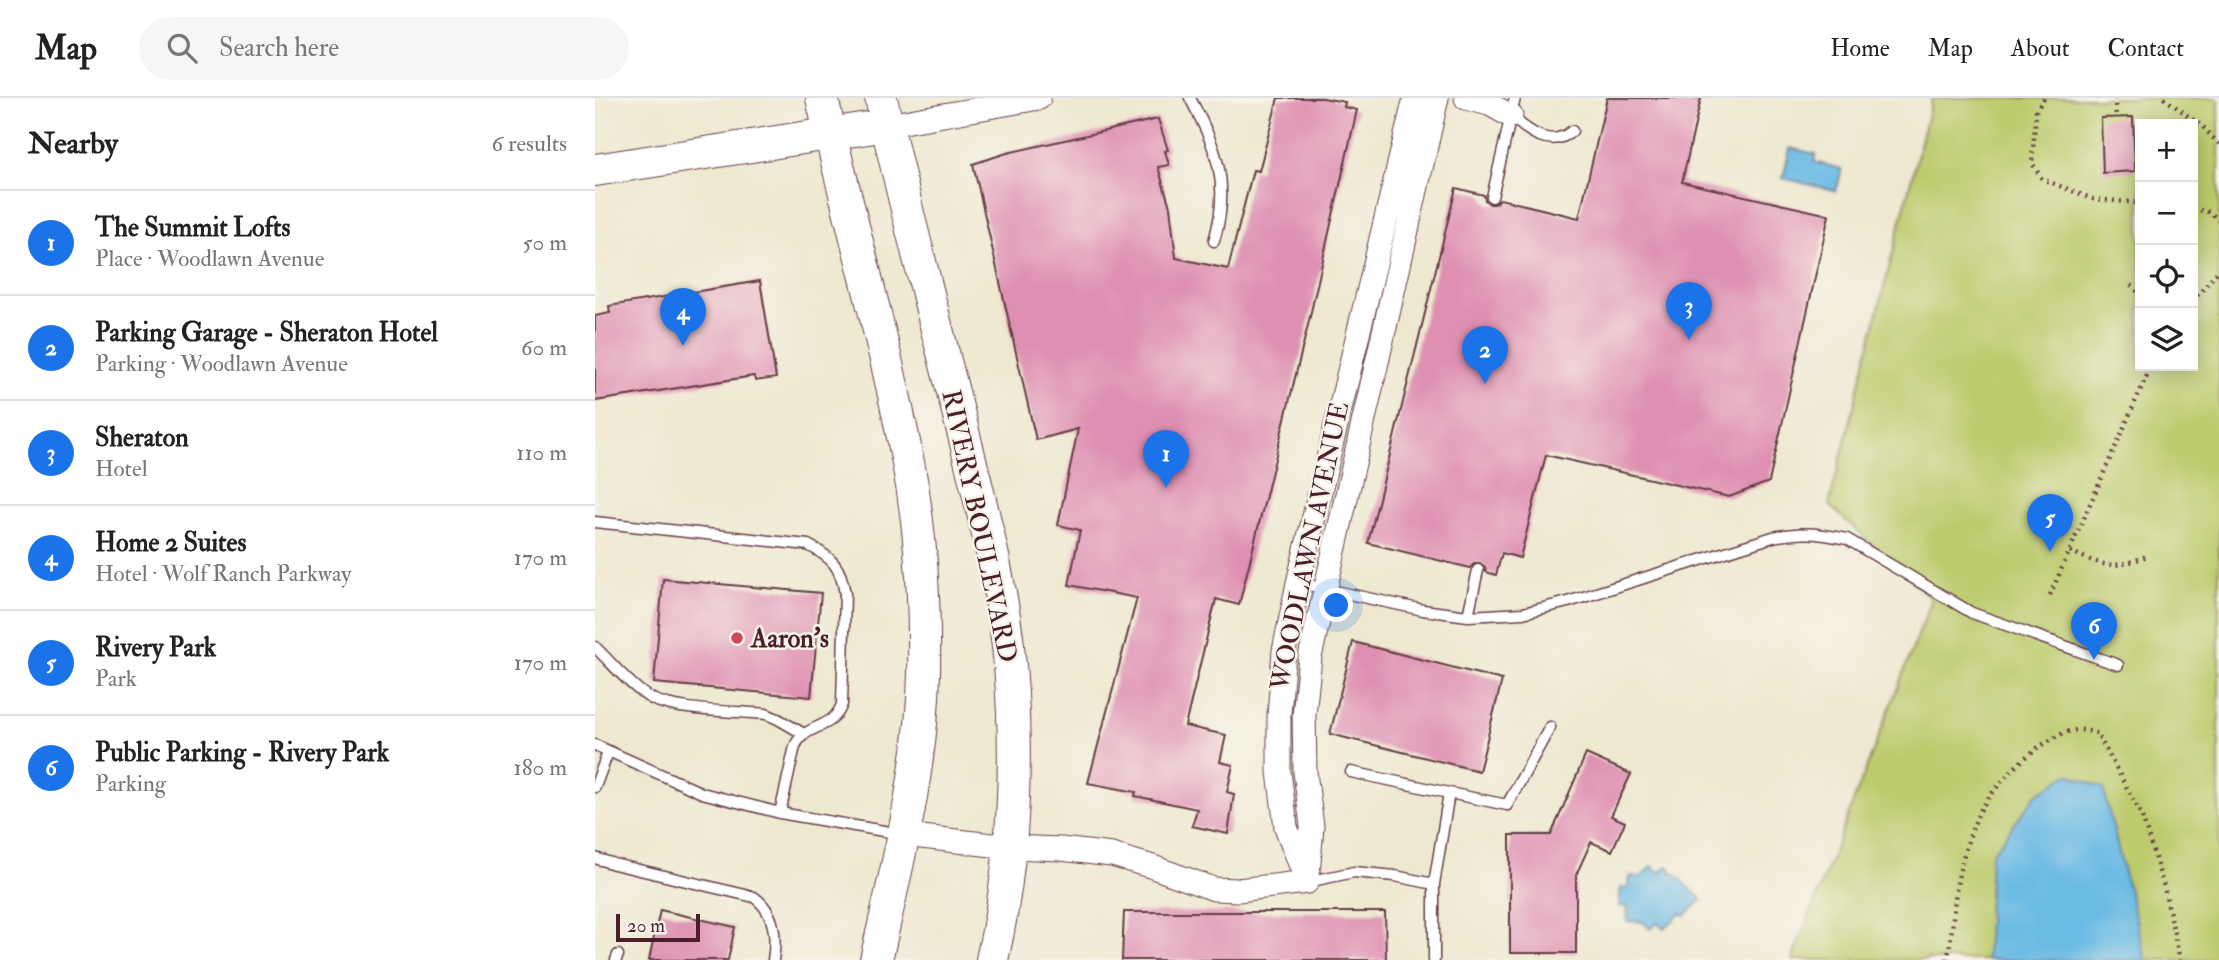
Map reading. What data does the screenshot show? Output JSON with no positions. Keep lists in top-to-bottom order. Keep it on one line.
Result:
{"streets":{"street":["RIVERY BOULEVARD","WOODLAWN AVENUE"]},"places":["Aaron's"],"scale_bar":"20 m","page":{"header":"Map","search":"Search here","nav":["Home","Map","About","Contact"],"heading":["Nearby","6 results"],"map_buttons":["+","−"],"list":[{"mark":"1","name":"The Summit Lofts","note":"Place · Woodlawn Avenue","value":"50 m"},{"mark":"2","name":"Parking Garage - Sheraton Hotel","note":"Parking · Woodlawn Avenue","value":"60 m"},{"mark":"3","name":"Sheraton","note":"Hotel","value":"110 m"},{"mark":"4","name":"Home 2 Suites","note":"Hotel · Wolf Ranch Parkway","value":"170 m"},{"mark":"5","name":"Rivery Park","note":"Park","value":"170 m"},{"mark":"6","name":"Public Parking - Rivery Park","note":"Parking","value":"180 m"}],"pins":["3","4","2","1","5","6"],"scale":"20 m"}}
